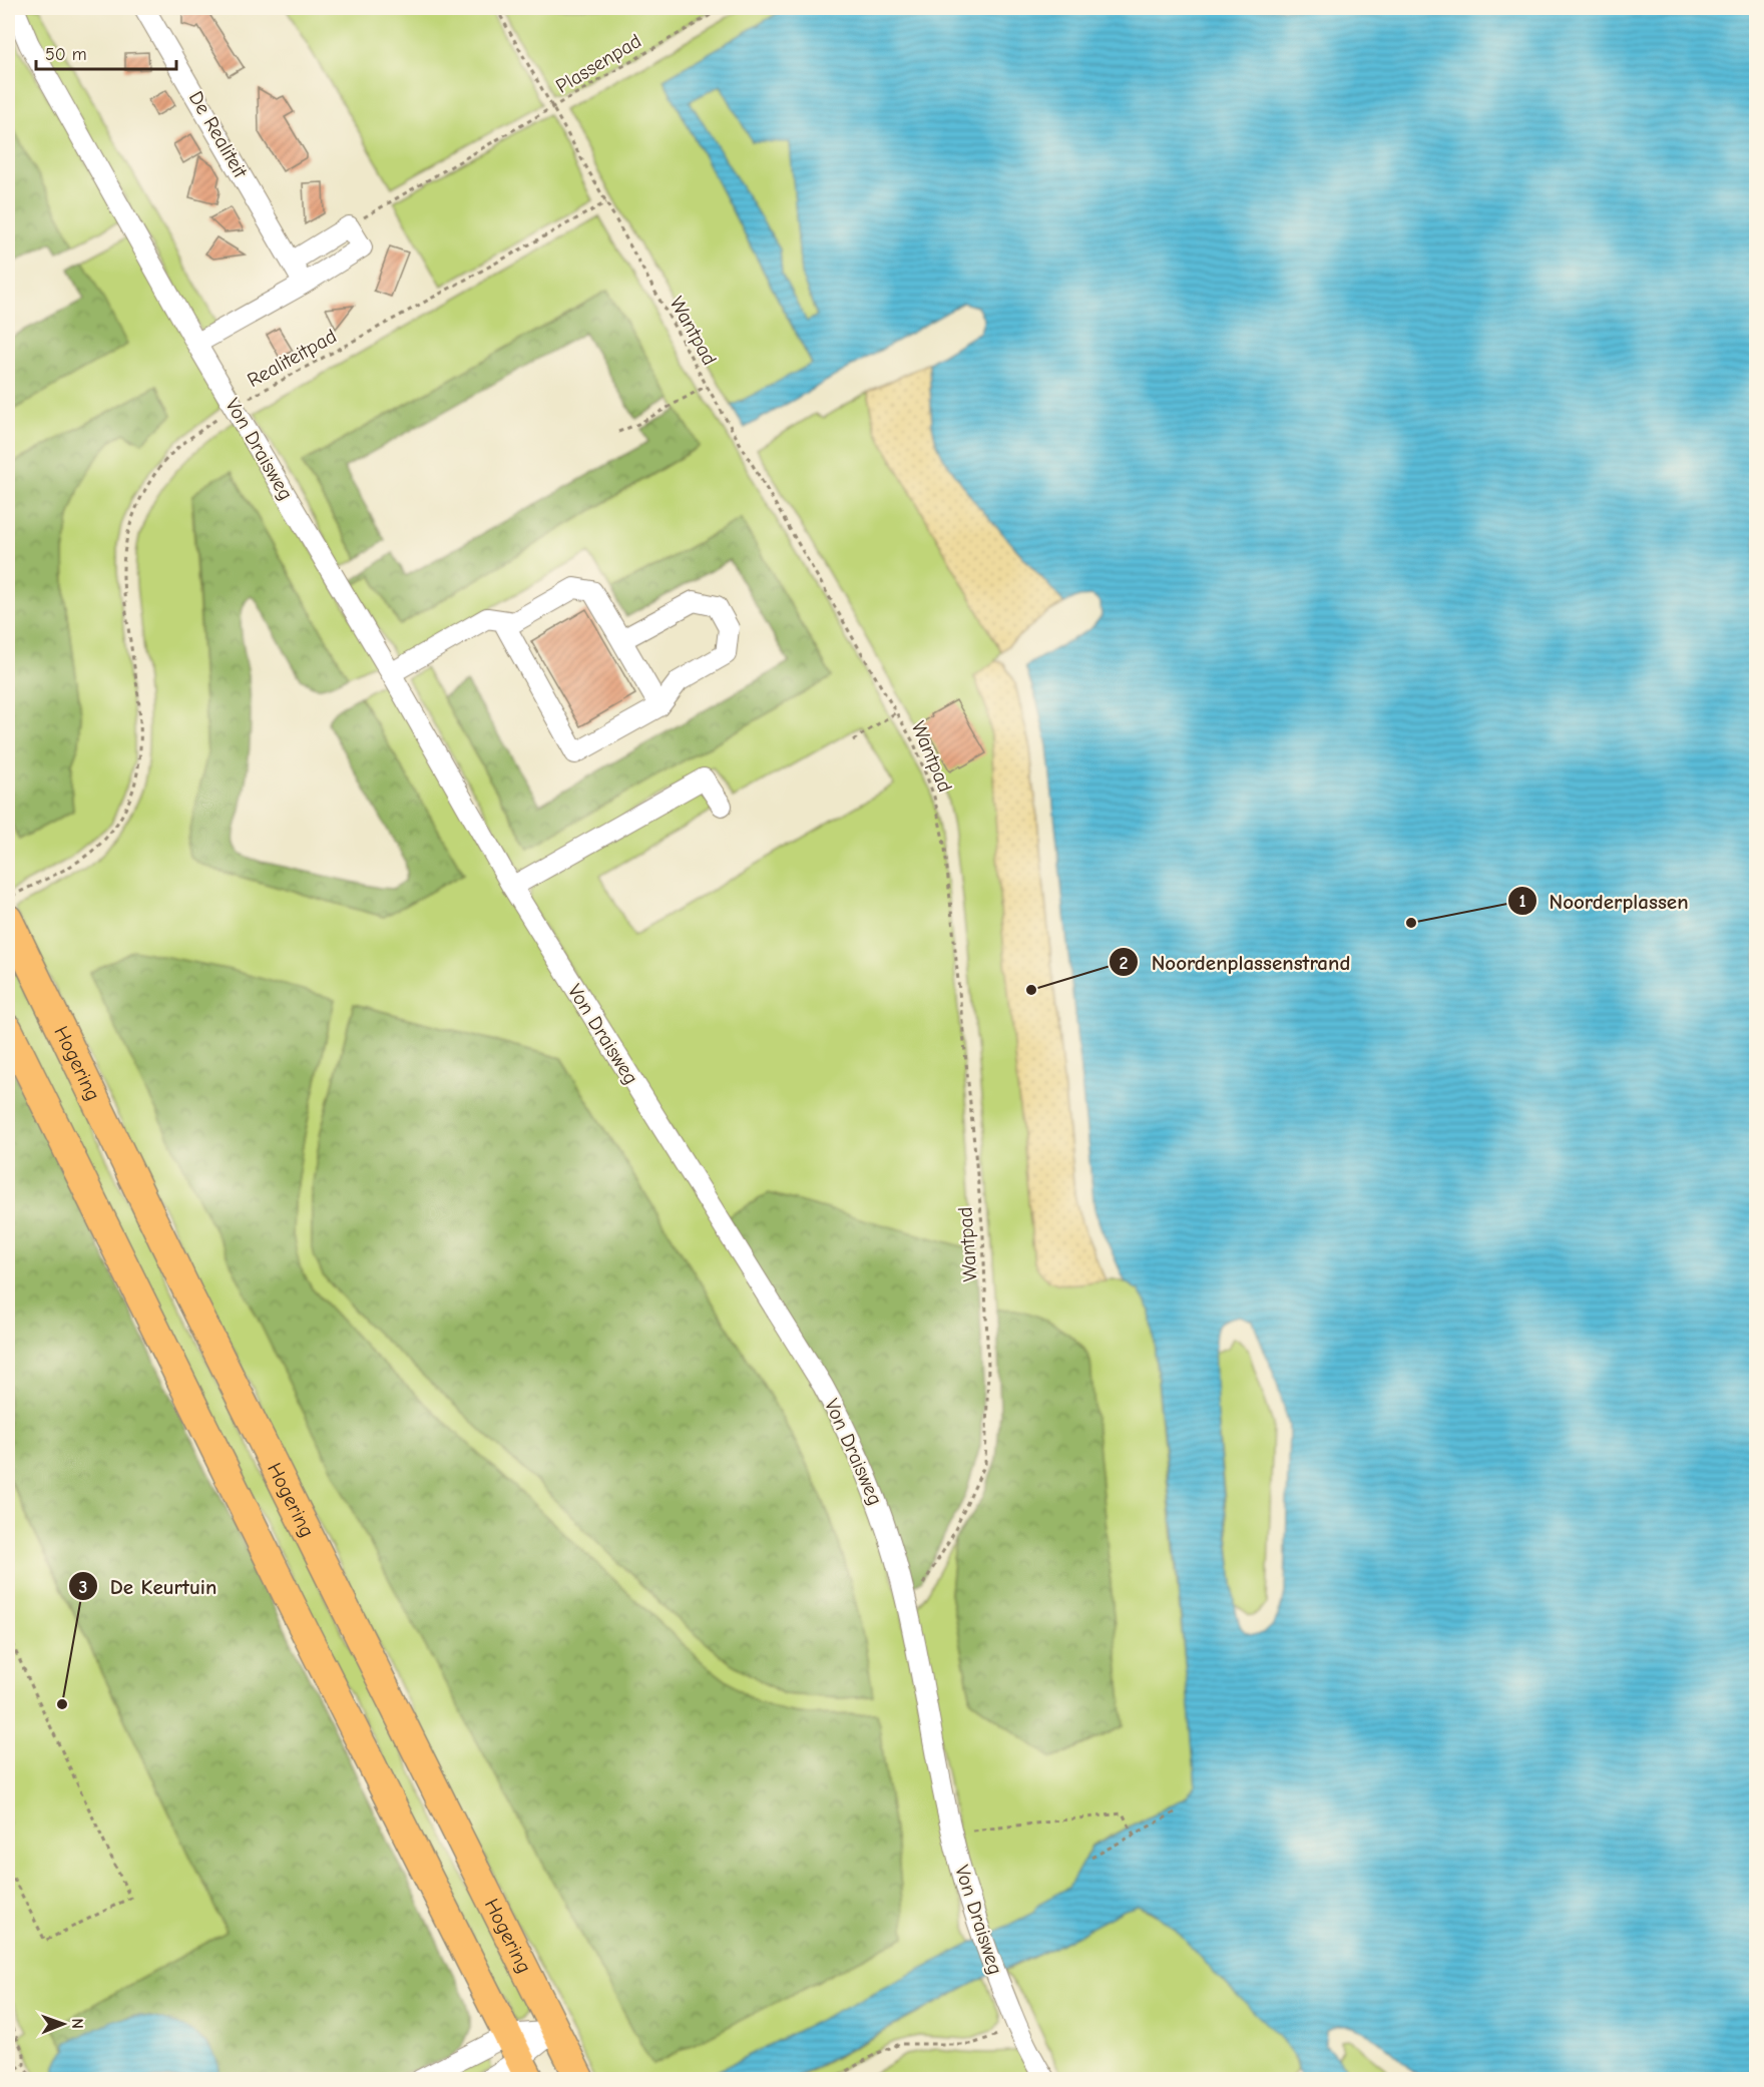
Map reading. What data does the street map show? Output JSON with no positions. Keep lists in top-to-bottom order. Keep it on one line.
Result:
{"streets":{"highway":["Hogering"],"street":["De Realiteit","Von Draisweg"],"path":["Plassenpad","Wantpad","Realiteitpad"]},"crossings":[["Plassenpad","Wantpad"],["Wantpad","Realiteitpad"],["Wantpad","Von Draisweg"],["Realiteitpad","Von Draisweg"]],"places":["Noorderplassen","Noordenplassenstrand","De Keurtuin"],"scale_bar":"50 m","north":"right"}
